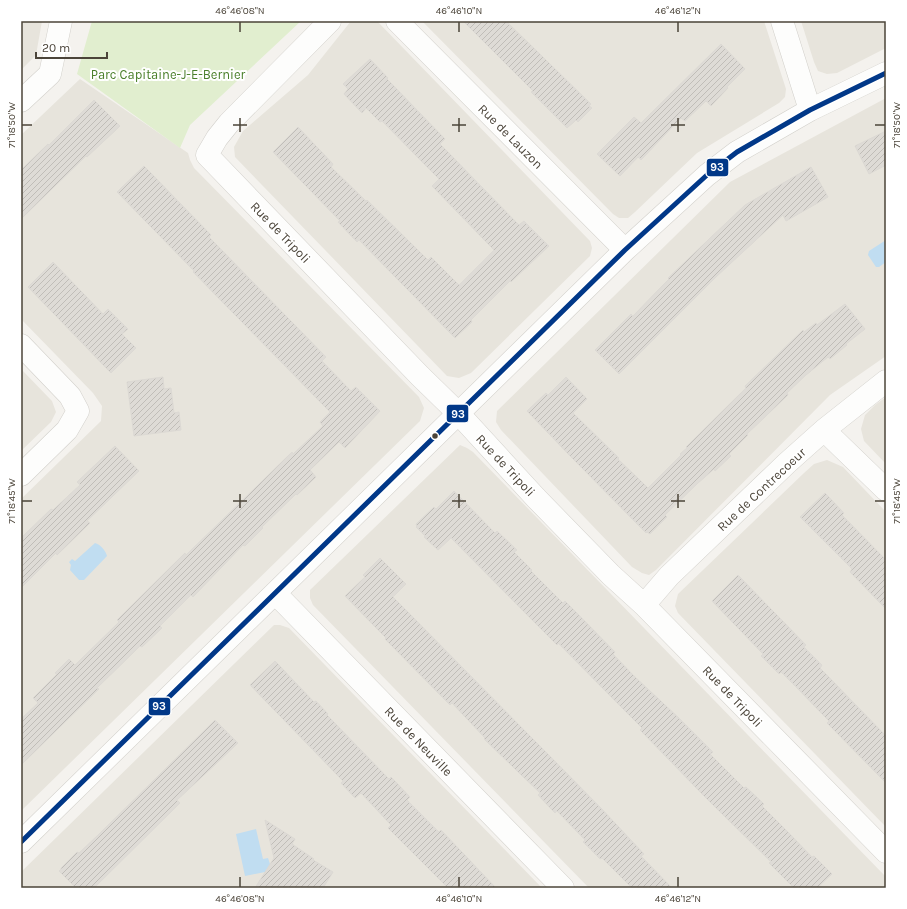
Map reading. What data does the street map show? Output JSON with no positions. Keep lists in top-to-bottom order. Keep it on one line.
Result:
{"streets":{"street":["Rue de Lauzon","Rue de Tripoli","Rue de Contrecoeur","Rue de Neuville"]},"crossings":[["Rue de Tripoli","Rue de Contrecoeur"]],"parks":["Parc Capitaine-J-E-Bernier"],"lines":["transit line 93"],"scale_bar":"20 m","coordinates":["46°46'08\"N","46°46'10\"N","46°46'12\"N","71°18'50\"W","71°18'45\"W"]}
